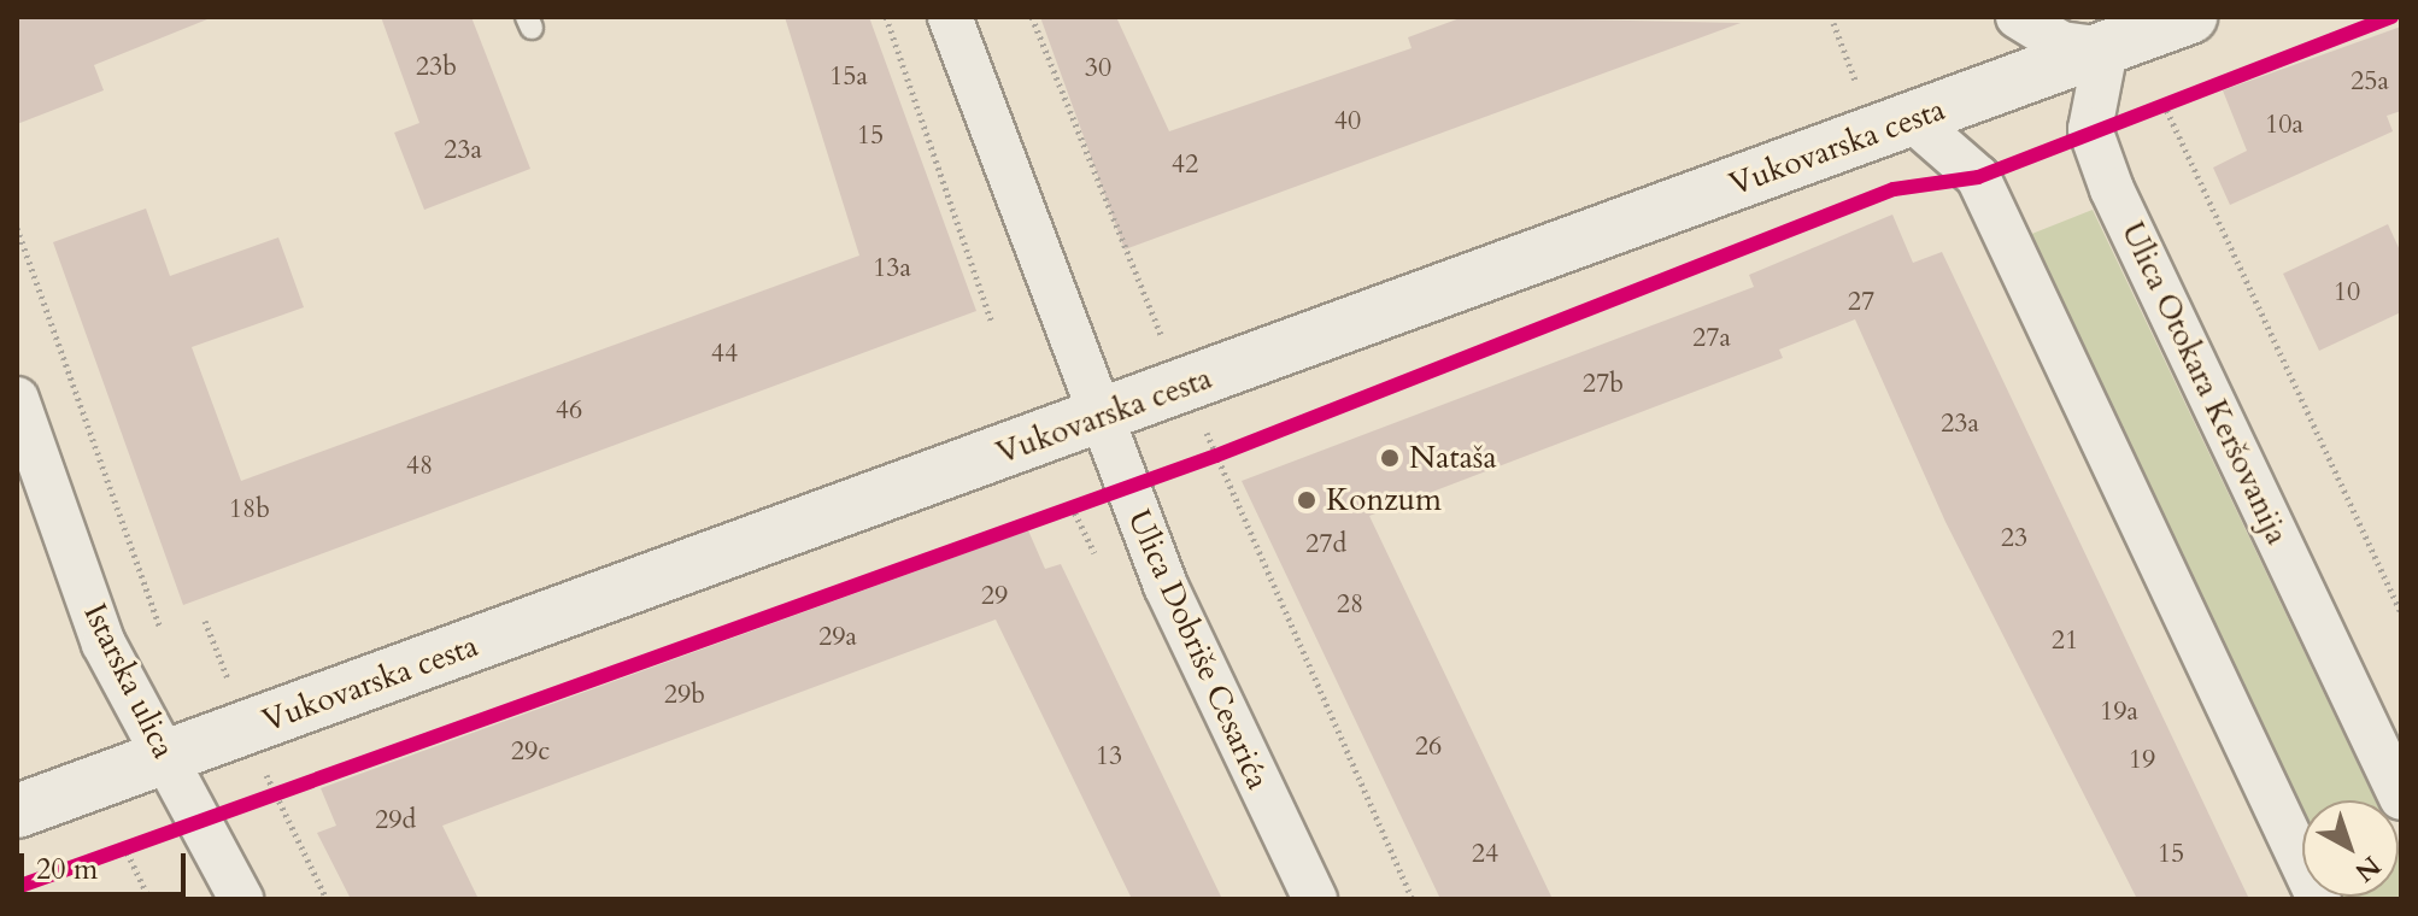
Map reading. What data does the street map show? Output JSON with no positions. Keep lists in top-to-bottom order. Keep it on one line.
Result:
{"streets":{"main road":["Vukovarska cesta"],"street":["Ulica Otokara Keršovanija","Ulica Dobriše Cesarića","Istarska ulica"]},"crossings":[["Vukovarska cesta","Ulica Dobriše Cesarića"],["Vukovarska cesta","Istarska ulica"]],"places":["Nataša","Konzum"],"house_numbers":["23b","30","15a","25a","40","10a","15","23a","42","13a","10","27","27a","44","27b","46","23a","48","18b","23","27d","29","28","29a","21","29b","19a","26","29c","13","19","29d","24","15"],"scale_bar":"20 m","north":"bottom right"}
